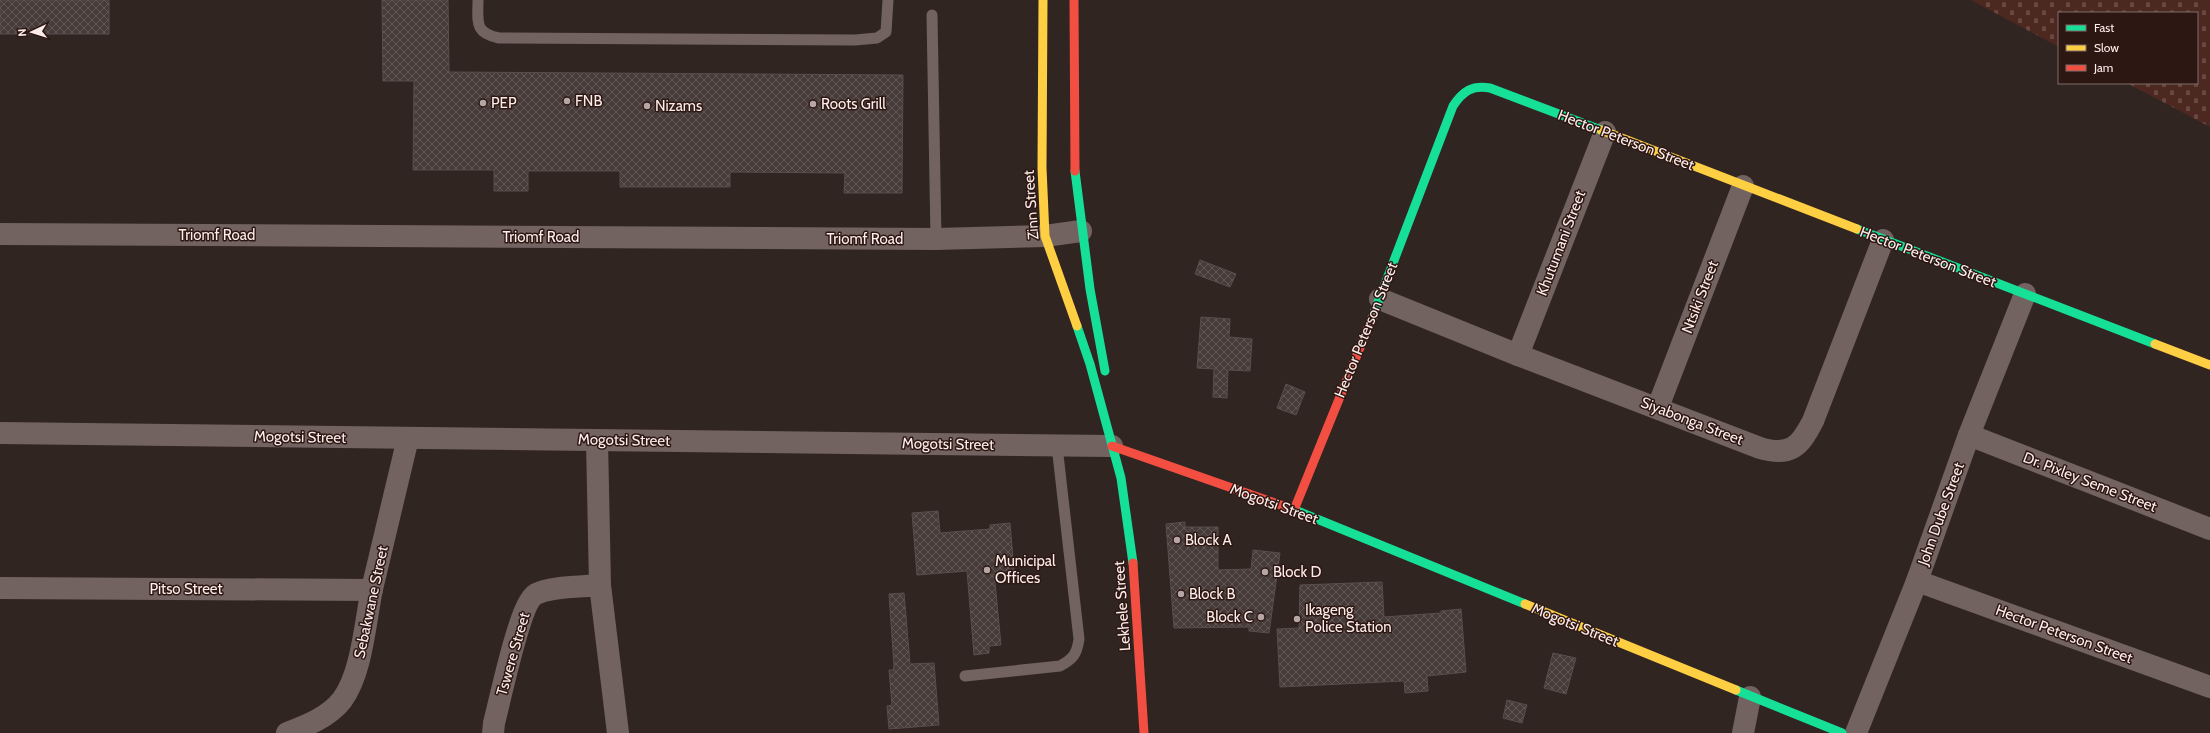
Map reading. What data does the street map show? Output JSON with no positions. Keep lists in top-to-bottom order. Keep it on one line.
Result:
{"streets":{"street":["Hector Peterson Street","Zinn Street","Triomf Road","Khutumani Street","Ntsiki Street","Siyabonga Street","Mogotsi Street","Dr. Pixley Seme Street","John Dube Street","Pitso Street","Sebakwane Street","Lekhele Street","Tswere Street"]},"crossings":[["Hector Peterson Street","Khutumani Street"],["Hector Peterson Street","Ntsiki Street"],["Hector Peterson Street","Siyabonga Street"],["Hector Peterson Street","Mogotsi Street"],["Hector Peterson Street","John Dube Street"],["Zinn Street","Triomf Road"],["Zinn Street","Mogotsi Street"],["Zinn Street","Lekhele Street"],["Khutumani Street","Siyabonga Street"],["Ntsiki Street","Siyabonga Street"],["Mogotsi Street","Sebakwane Street"],["Mogotsi Street","Lekhele Street"],["Dr. Pixley Seme Street","John Dube Street"],["Pitso Street","Sebakwane Street"]],"places":["FNB","PEP","Roots Grill","Nizams","Block A","Municipal Offices","Block D","Block B","Block C","Ikageng Police Station"],"legend":["Fast","Slow","Jam"],"north":"left"}
